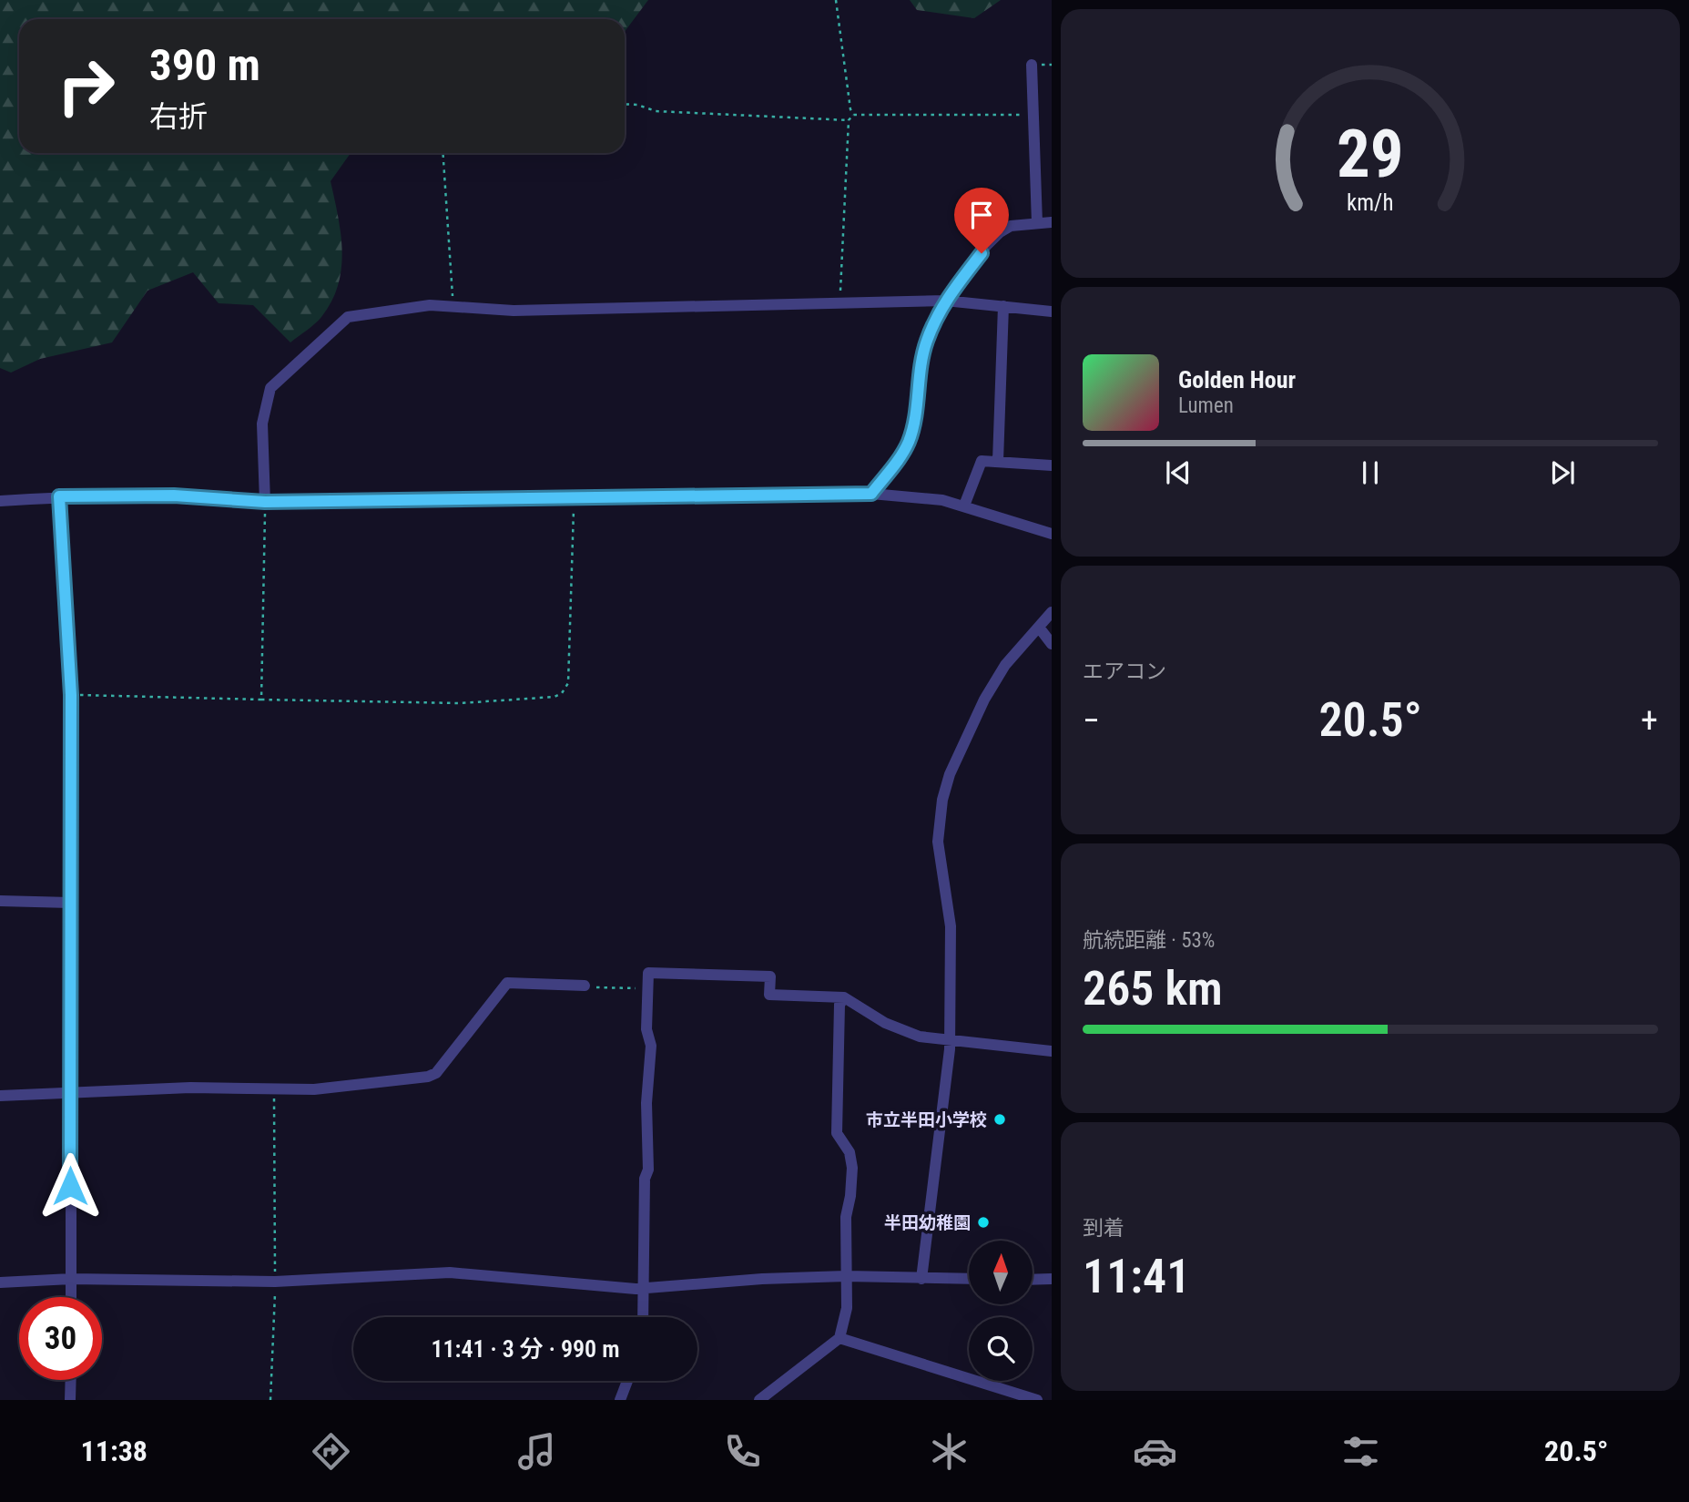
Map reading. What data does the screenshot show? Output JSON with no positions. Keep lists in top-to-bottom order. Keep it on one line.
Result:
{"places":["市立半田小学校","半田幼稚園"],"north":"top","page":{"turn":["390 m","右折"],"song":["Golden Hour","Lumen"],"tile":["エアコン",["航続距離 · 53%","265 km"],["到着","11:41"]],"heat":["−","20.5°","+"],"limit":"30","trip":"11:41 · 3 分 · 990 m","tabs":["11:38","20.5°"],"gauge":["29","km/h"]}}
